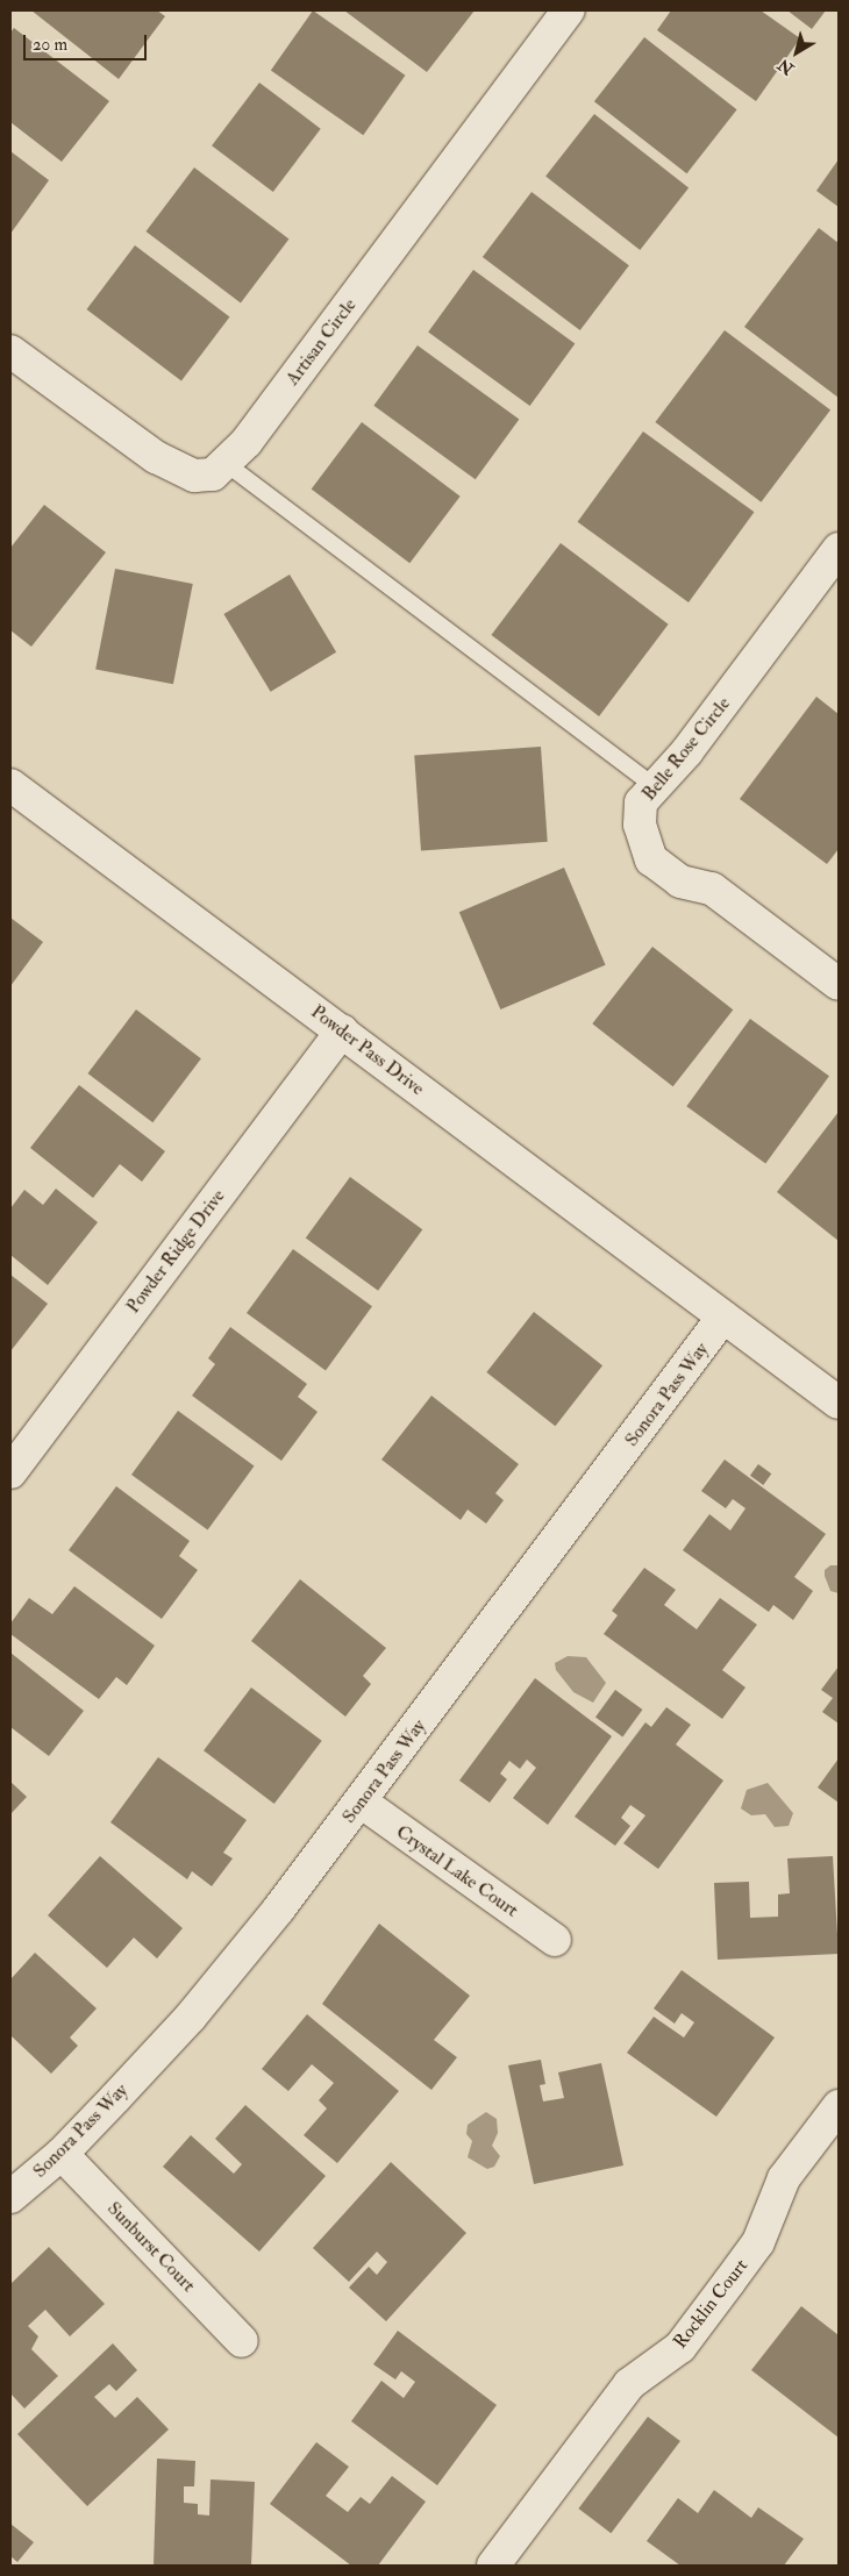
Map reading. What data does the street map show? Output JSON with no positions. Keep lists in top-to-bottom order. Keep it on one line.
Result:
{"streets":{"street":["Artisan Circle","Belle Rose Circle","Powder Pass Drive","Powder Ridge Drive","Sonora Pass Way","Crystal Lake Court","Sunburst Court","Rocklin Court"]},"crossings":[["Powder Pass Drive","Powder Ridge Drive"],["Powder Pass Drive","Sonora Pass Way"],["Sonora Pass Way","Crystal Lake Court"],["Sonora Pass Way","Sunburst Court"]],"scale_bar":"20 m","north":"bottom left"}
